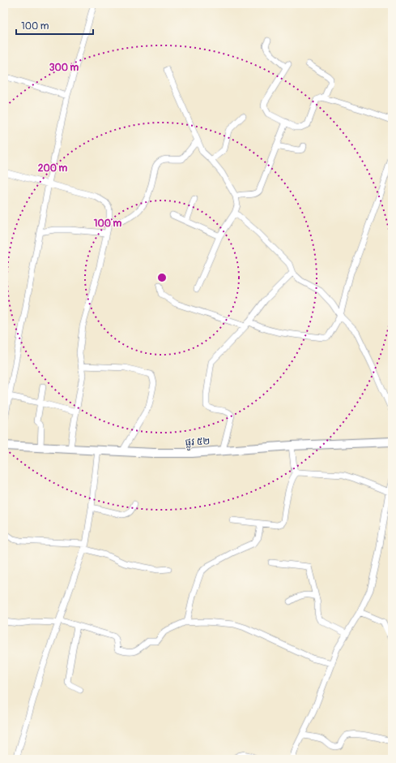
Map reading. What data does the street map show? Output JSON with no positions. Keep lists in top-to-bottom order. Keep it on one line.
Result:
{"streets":{"street":["ផ្លូវ ៥២"]},"scale_bar":"100 m","rings":["300 m","200 m","100 m"]}
